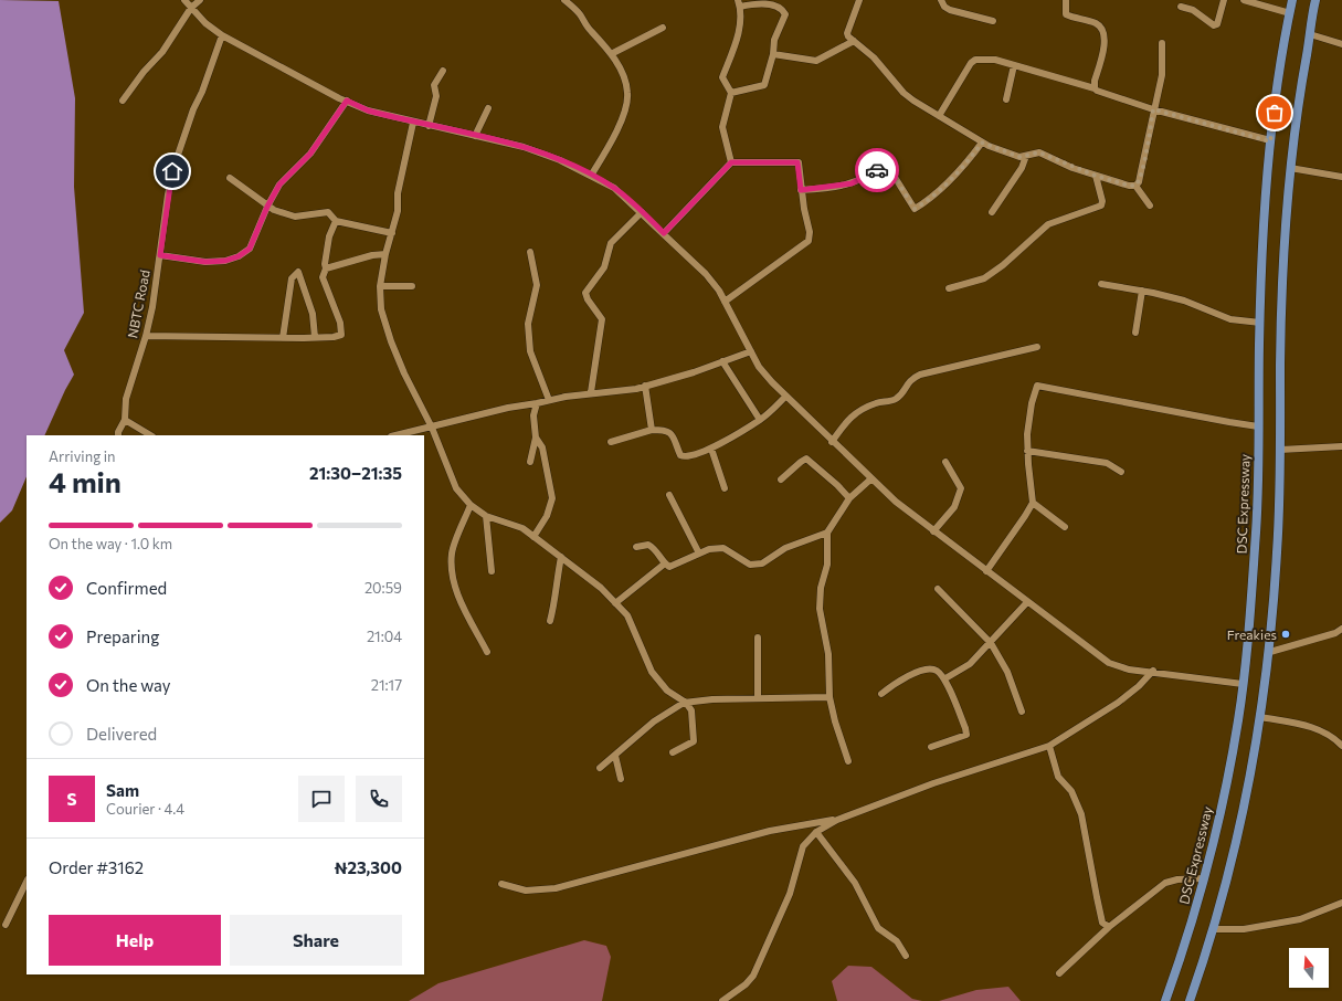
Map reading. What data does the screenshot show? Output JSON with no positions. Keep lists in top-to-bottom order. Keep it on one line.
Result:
{"streets":{"main road":["DSC Expressway"],"street":["NBTC Road"]},"places":["Freakies"],"north":"top","page":{"heading":["4 min","Arriving in","21:30–21:35"],"panel":["Sam","Courier · 4.4","Order #3162","₦23,300"],"bar":"On the way · 1.0 km","list":[["Confirmed","20:59"],["Preparing","21:04"],["On the way","21:17"],"Delivered"],"round":"S","buttons":["Help","Share"]}}
